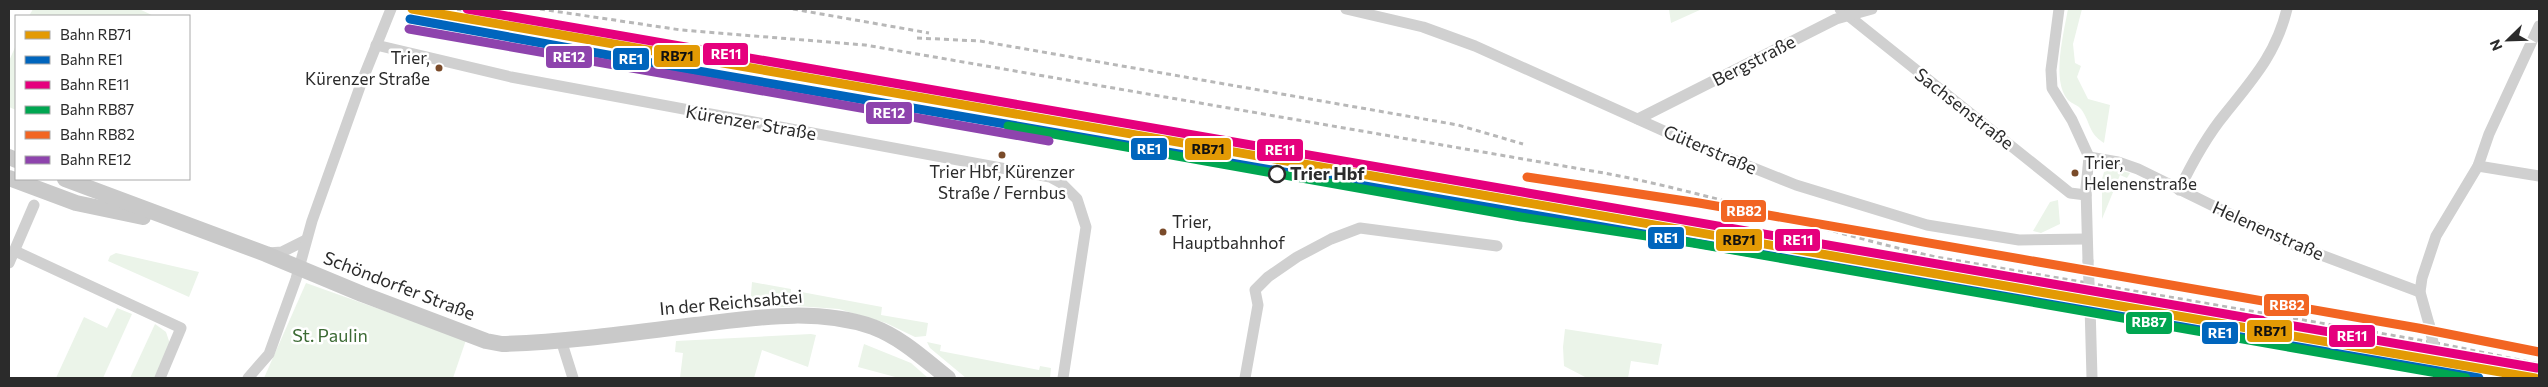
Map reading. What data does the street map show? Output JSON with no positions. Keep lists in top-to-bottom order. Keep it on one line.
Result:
{"streets":{"main road":["Schöndorfer Straße","In der Reichsabtei"],"street":["Bergstraße","Sachsenstraße","Kürenzer Straße","Güterstraße","Helenenstraße"]},"crossings":[["Bergstraße","Sachsenstraße"],["Bergstraße","Güterstraße"],["Schöndorfer Straße","In der Reichsabtei"]],"parks":["St. Paulin"],"places":["Trier, Kürenzer Straße","Trier Hbf, Kürenzer Straße / Fernbus","Trier, Helenenstraße","Trier Hbf","Trier, Hauptbahnhof"],"lines":["rail line RB71","rail line RE11","rail line RE1","rail line RE12","rail line RB87","rail line RB82"],"legend":["Bahn RB71","Bahn RE1","Bahn RE11","Bahn RB87","Bahn RB82","Bahn RE12"],"north":"bottom left"}
